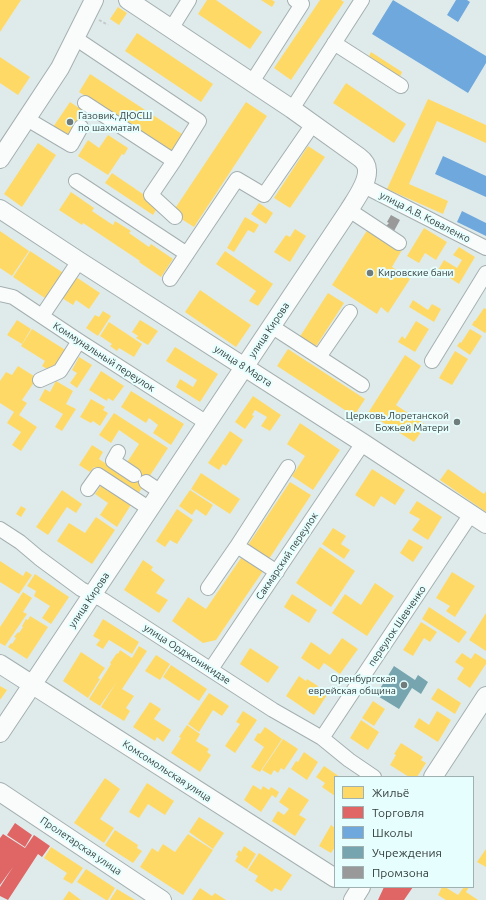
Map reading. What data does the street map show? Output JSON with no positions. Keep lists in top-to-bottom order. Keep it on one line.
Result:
{"streets":{"main road":["улица Кирова","улица 8 Марта","Комсомольская улица","Пролетарская улица"],"street":["улица А.В. Коваленко","Коммунальный переулок","Сакмарский переулок","переулок Шевченко","улица Орджоникидзе"]},"crossings":[["улица А.В. Коваленко","улица Кирова"],["улица Кирова","Коммунальный переулок"],["улица Кирова","улица 8 Марта"],["улица Кирова","улица Орджоникидзе"],["улица Кирова","Комсомольская улица"],["улица 8 Марта","Сакмарский переулок"],["улица 8 Марта","переулок Шевченко"],["Сакмарский переулок","улица Орджоникидзе"],["переулок Шевченко","улица Орджоникидзе"]],"places":["Газовик, ДЮСШ по шахматам","Кировские бани","Церковь Лоретанской Божьей Матери","Оренбургская еврейская община"],"legend":["Жильё","Торговля","Школы","Учреждения","Промзона"]}
